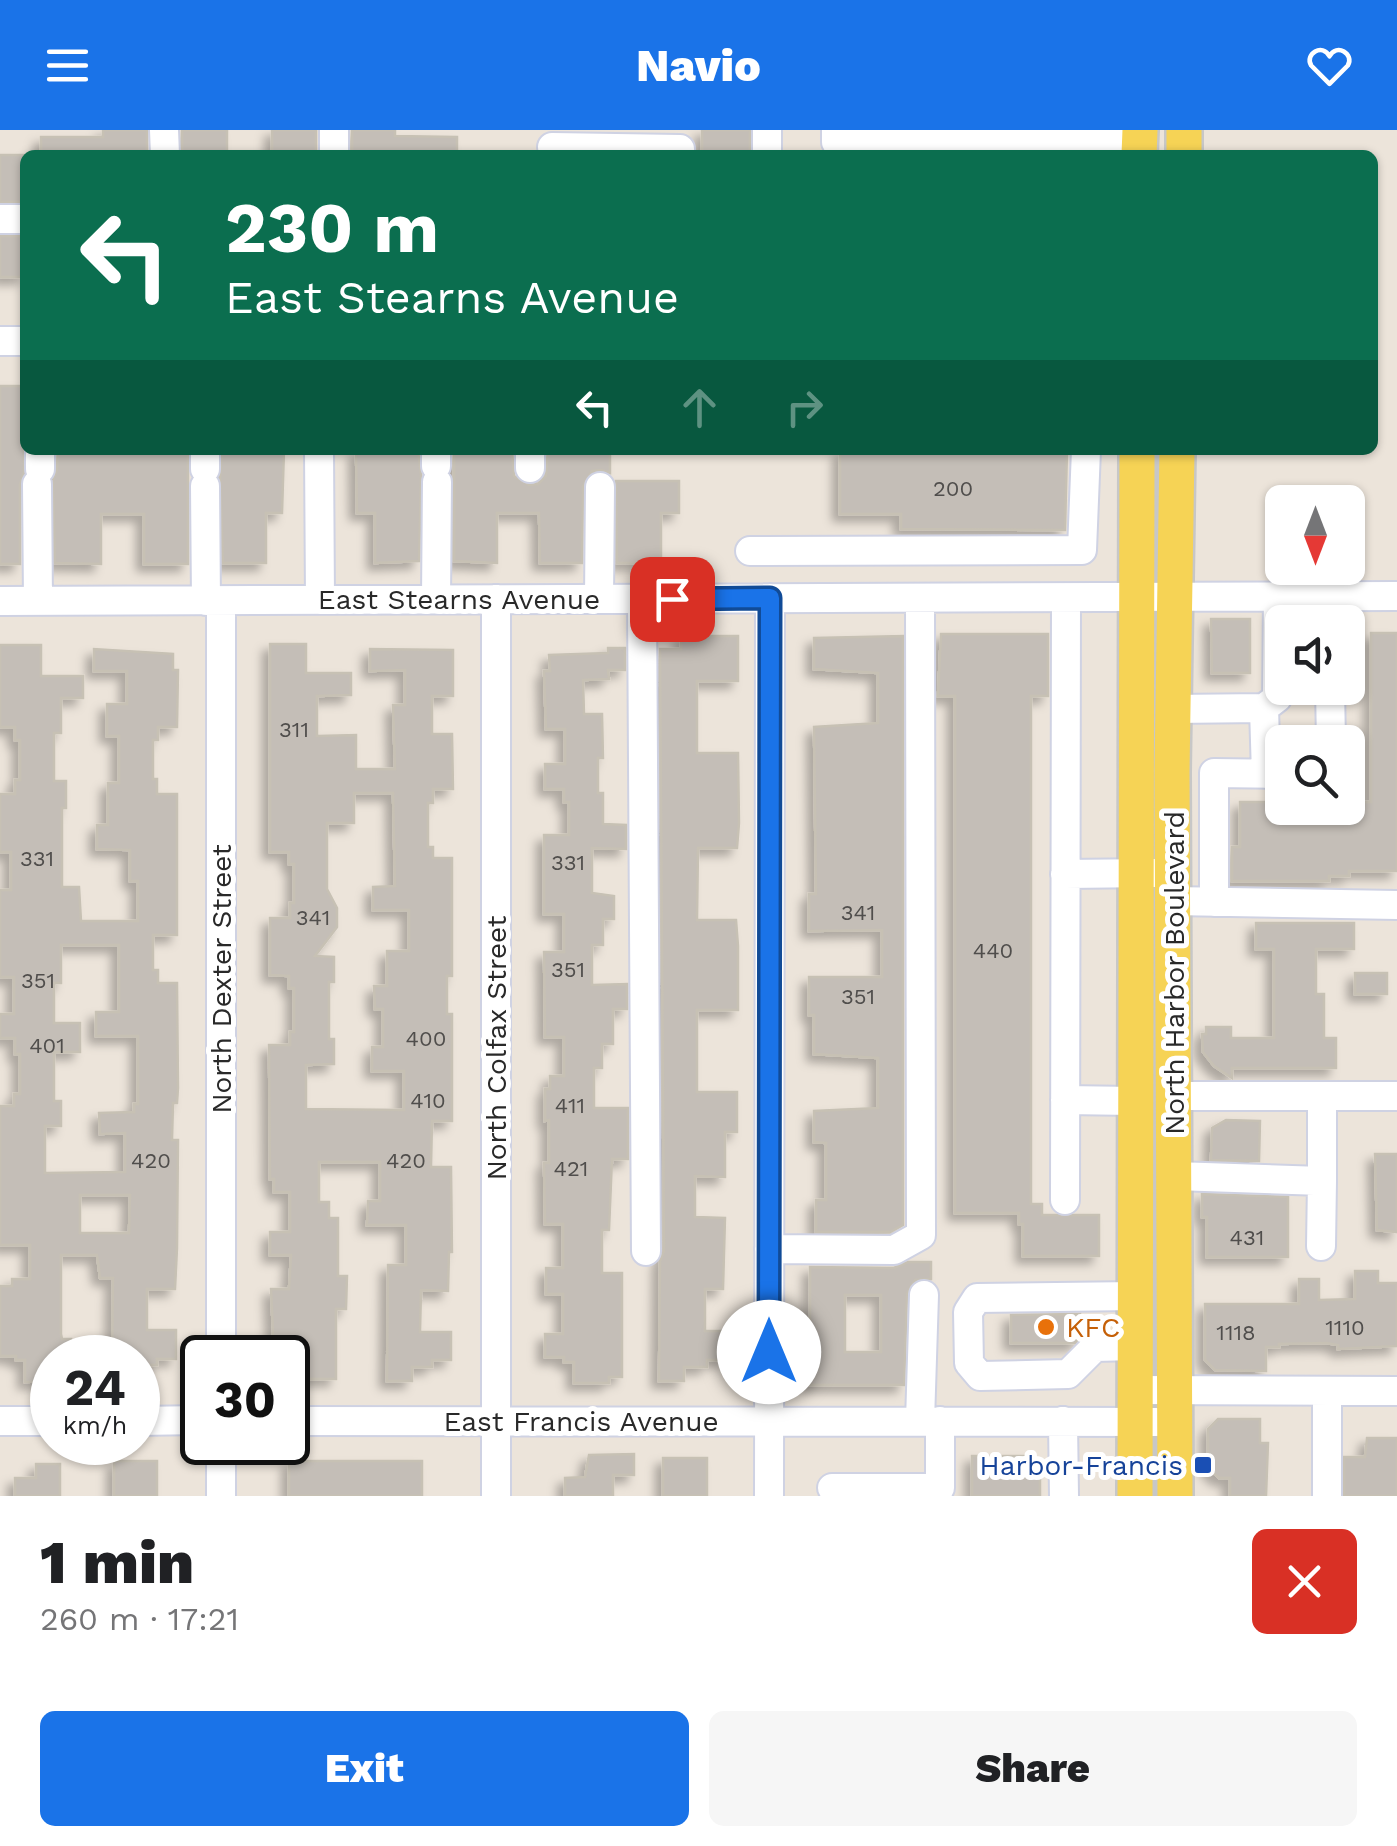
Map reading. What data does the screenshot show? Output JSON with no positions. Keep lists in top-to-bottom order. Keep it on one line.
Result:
{"streets":{"main road":["North Harbor Boulevard"],"street":["East Stearns Avenue","North Dexter Street","North Colfax Street","East Francis Avenue"]},"crossings":[["East Stearns Avenue","North Harbor Boulevard"],["East Stearns Avenue","North Dexter Street"],["East Stearns Avenue","North Colfax Street"],["North Harbor Boulevard","East Francis Avenue"],["North Colfax Street","East Francis Avenue"]],"places":{"other":["KFC"],"transit":["Harbor-Francis"]},"house_numbers":["200","311","331","331","341","341","440","351","351","351","400","401","410","411","420","420","421","431","1110","1118"],"north":"bottom","page":{"header":"Navio","turn":["230 m","East Stearns Avenue"],"speed":"24 km/h","limit":"30","heading":["1 min","260 m · 17:21"],"buttons":["Exit","Share"]}}
